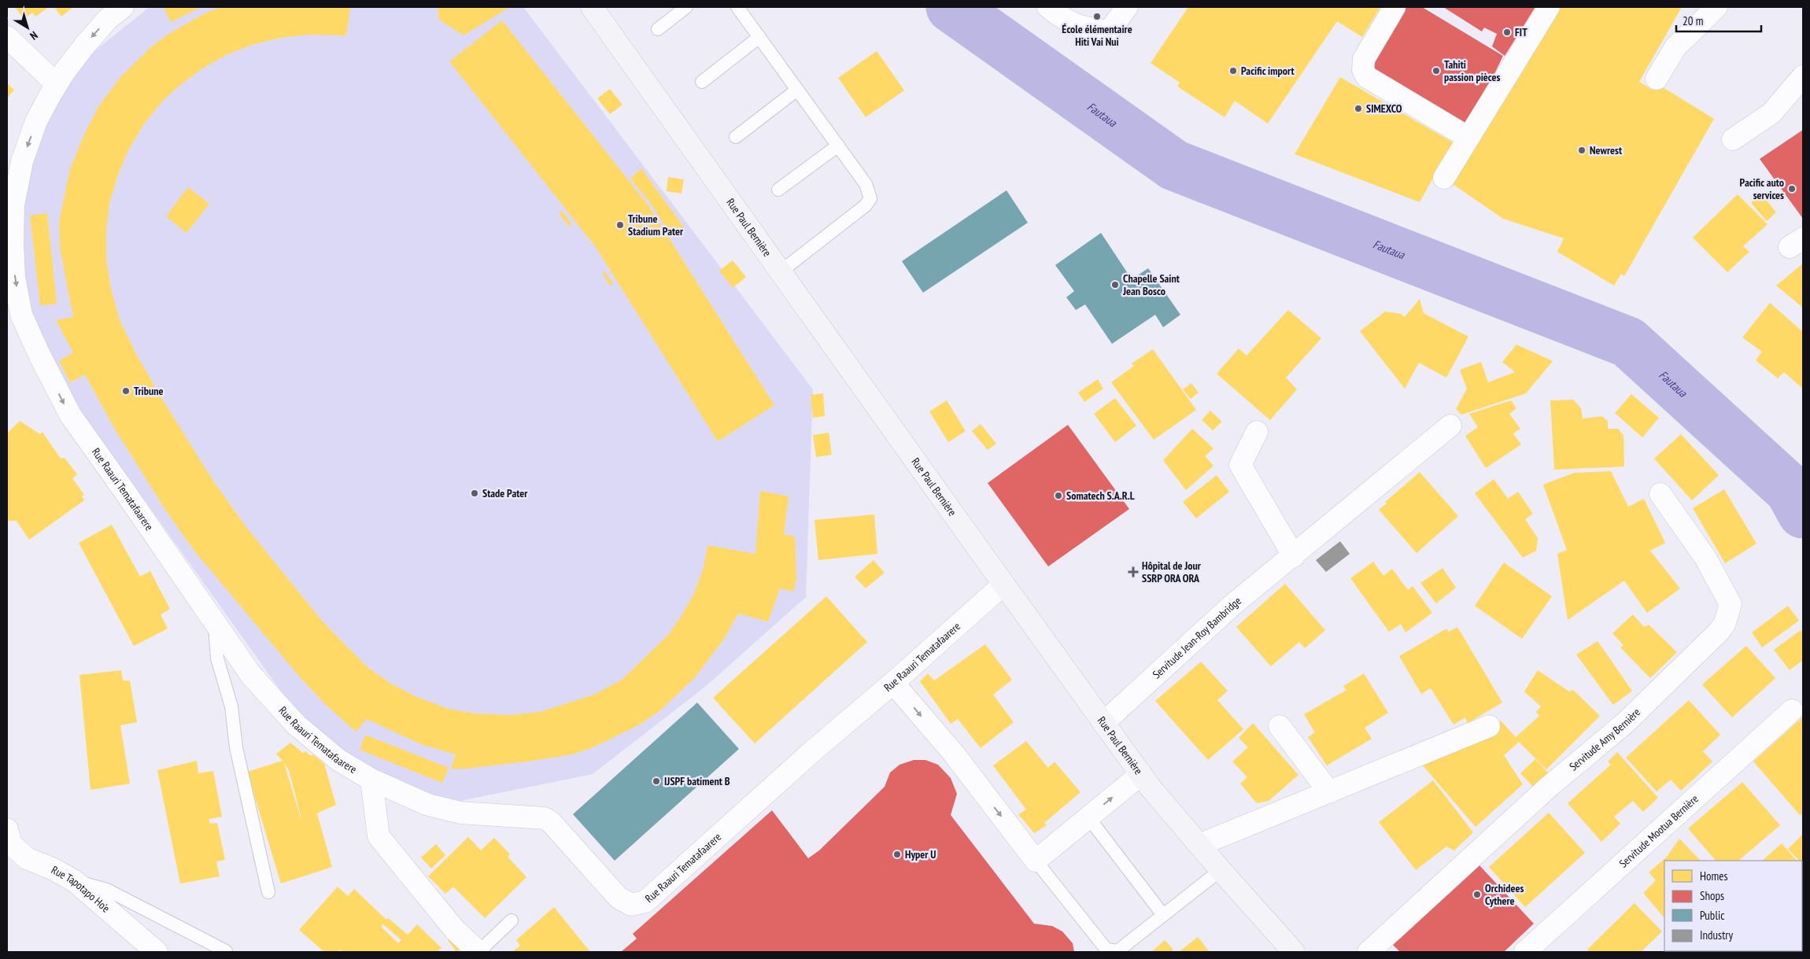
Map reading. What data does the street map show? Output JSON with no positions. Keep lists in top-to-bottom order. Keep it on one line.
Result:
{"streets":{"main road":["Rue Paul Bernière"],"street":["Rue Raauri Tematafaarere","Servitude Jean-Roy Bambridge","Servitude Amy Bernière","Servitude Mootua Bernière","Rue Tapotapo Ho'e"]},"crossings":[["Rue Paul Bernière","Rue Raauri Tematafaarere"],["Rue Paul Bernière","Servitude Jean-Roy Bambridge"]],"one_way":["Rue Raauri Tematafaarere"],"water":["Fautaua"],"places":{"other":["École élémentaire Hiti Vai Nui","FIT","Pacific import","Tahiti passion pièces","SIMEXCO","Newrest","Pacific auto services","Tribune Stadium Pater","Chapelle Saint Jean Bosco","Tribune","Stade Pater","Somatech S.A.R.L","IJSPF batiment B","Hyper U","Orchidees Cythere"],"health":["Hôpital de Jour SSRP ORA ORA"]},"legend":["Homes","Shops","Public","Industry"],"scale_bar":"20 m","north":"bottom right"}
